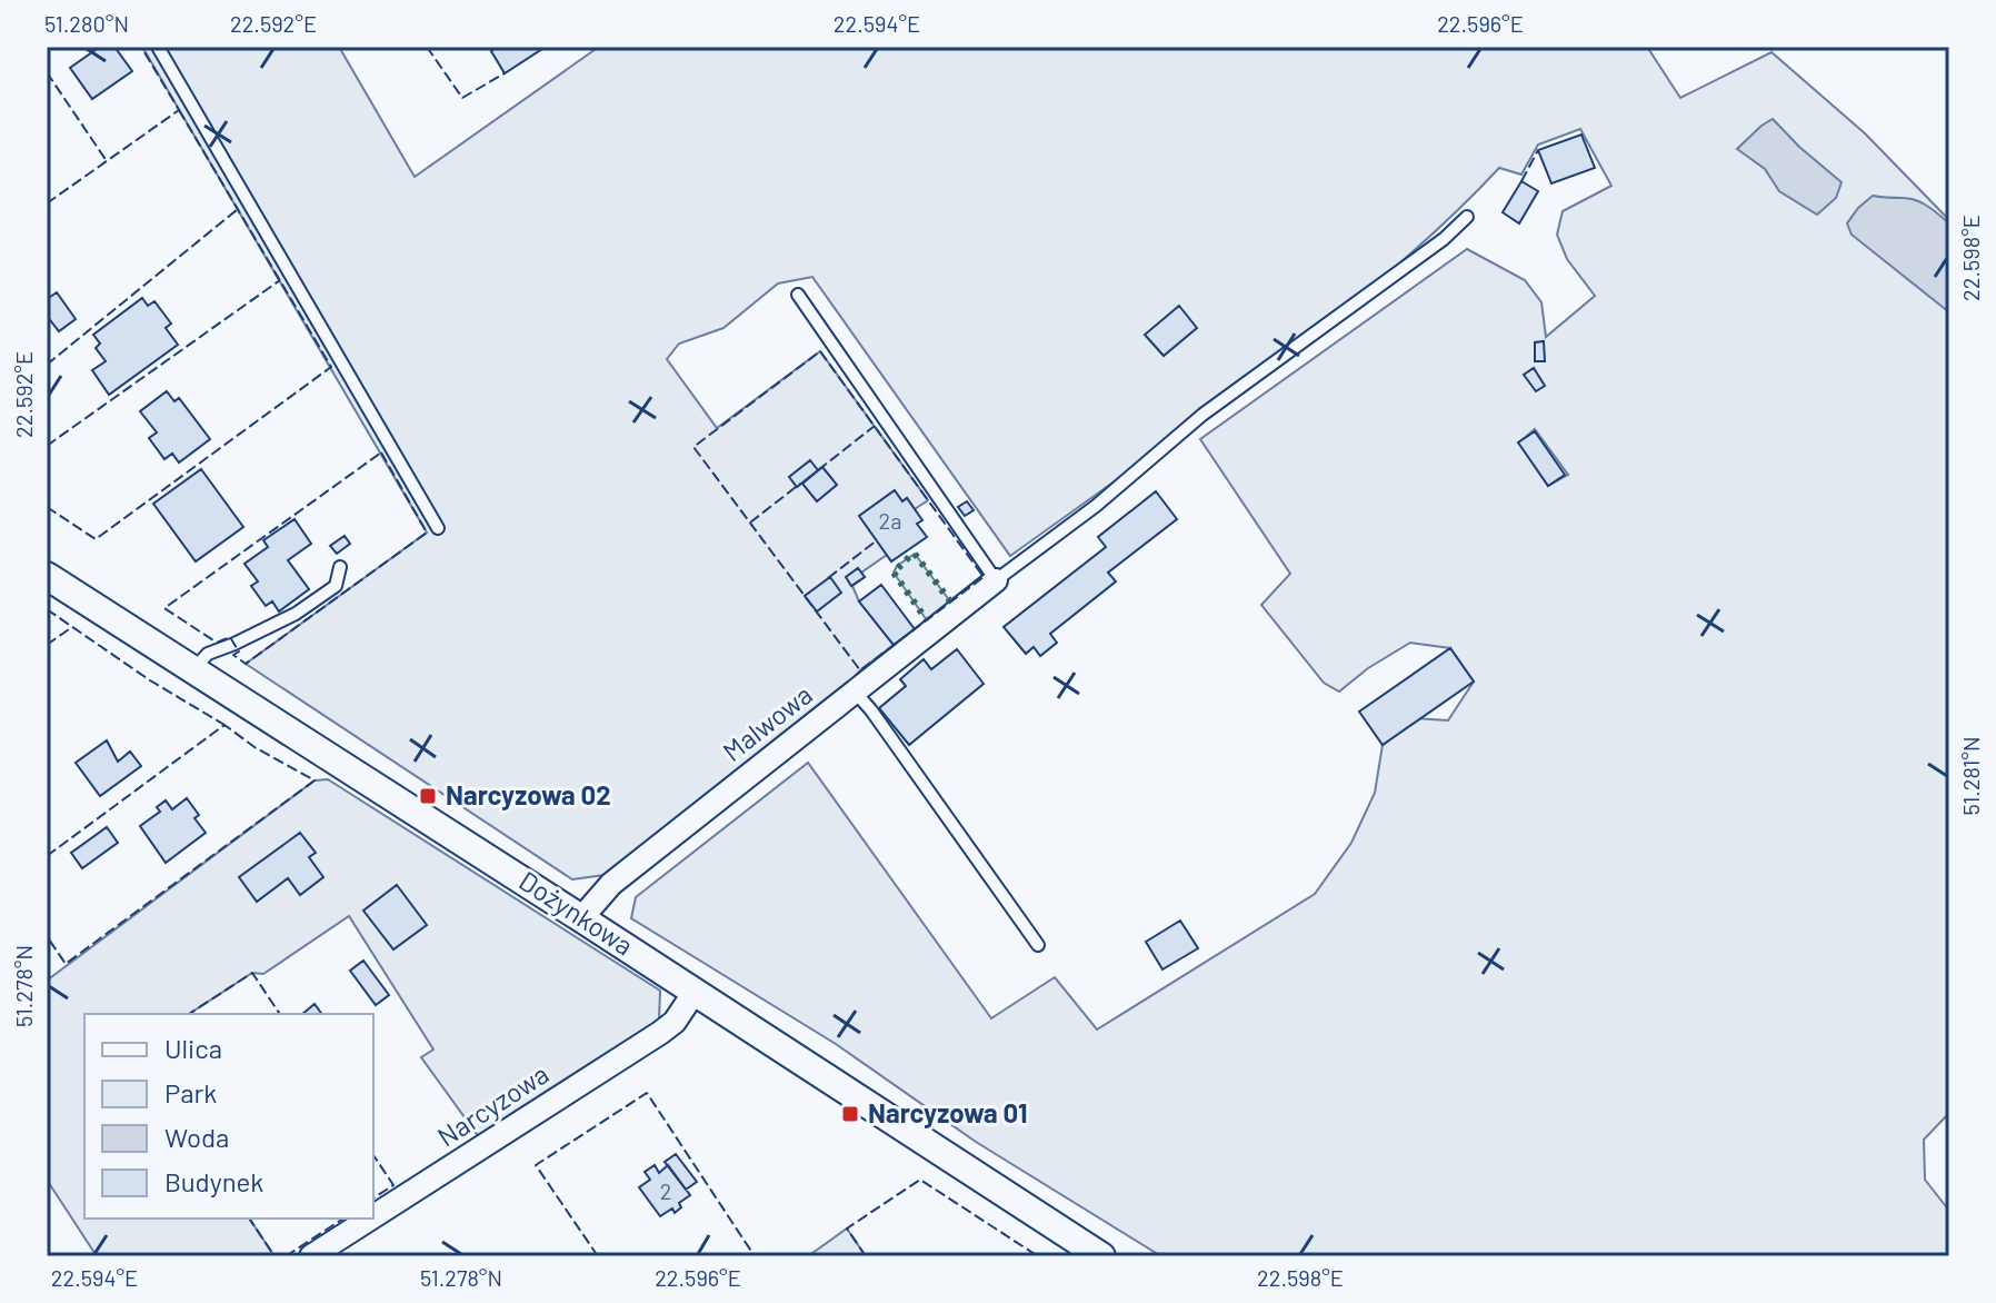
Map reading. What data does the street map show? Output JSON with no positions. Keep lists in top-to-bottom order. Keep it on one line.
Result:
{"streets":{"street":["Malwowa","Dożynkowa","Narcyzowa"]},"crossings":[["Malwowa","Dożynkowa"],["Dożynkowa","Narcyzowa"]],"places":{"transit":["Narcyzowa 02","Narcyzowa 01"]},"house_numbers":["2a","2"],"legend":["Ulica","Park","Woda","Budynek"],"coordinates":["51.280°N","22.592°E","22.594°E","22.596°E","22.598°E","51.281°N","51.278°N"]}
